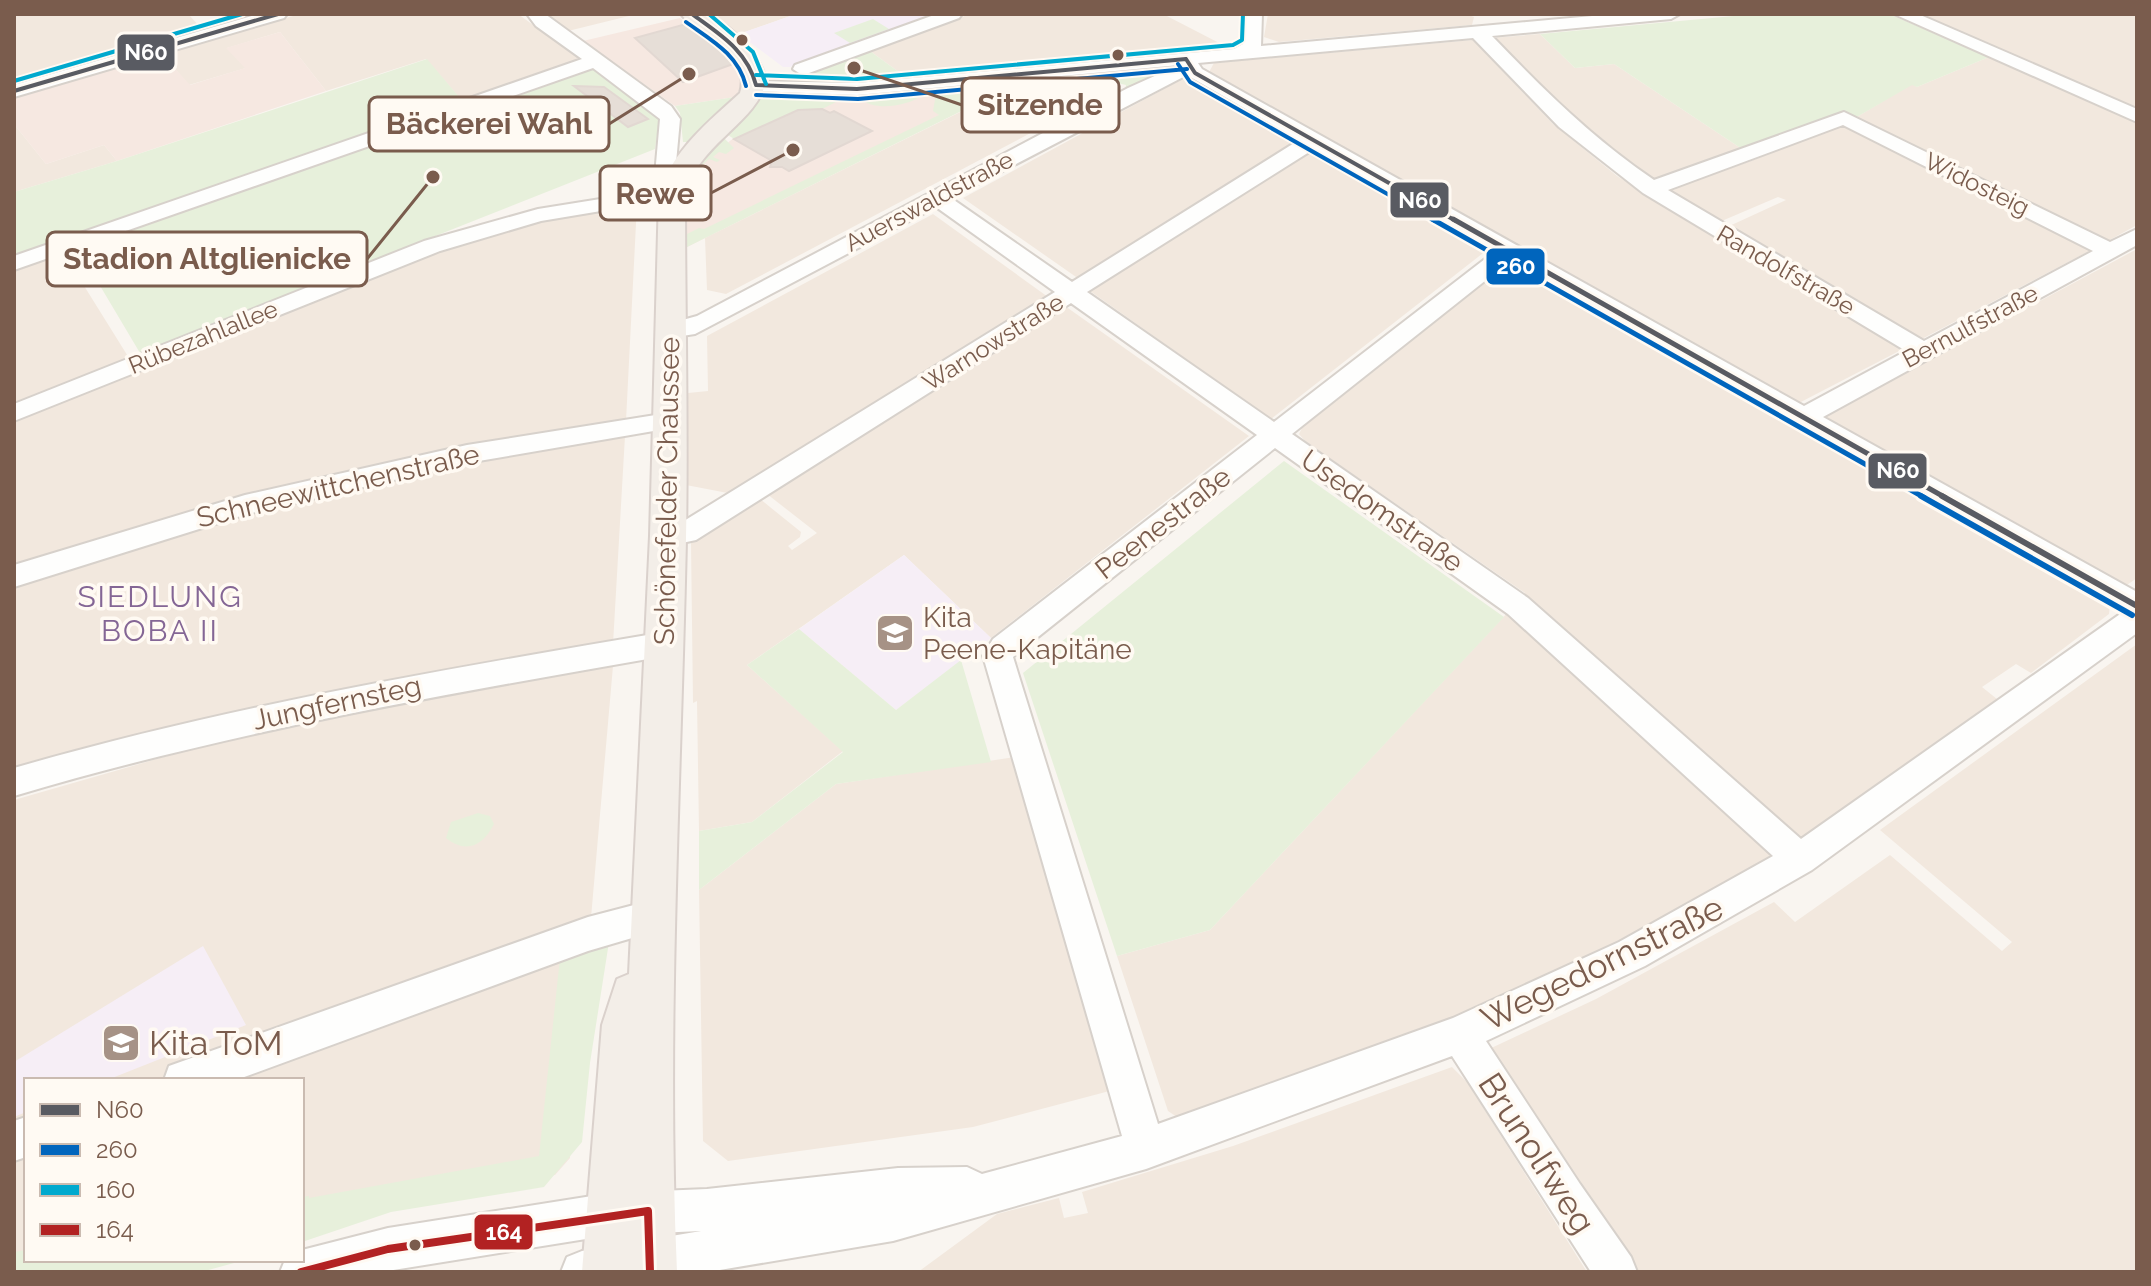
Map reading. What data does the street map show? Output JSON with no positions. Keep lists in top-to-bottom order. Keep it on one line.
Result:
{"streets":{"main road":["Schönefelder Chaussee"],"street":["Widosteig","Auerswaldstraße","Randolfstraße","Bernulfstraße","Rübezahlallee","Warnowstraße","Schneewittchenstraße","Usedomstraße","Peenestraße","Jungfernsteg","Wegedornstraße","Brunolfweg"]},"crossings":[["Widosteig","Randolfstraße"],["Widosteig","Bernulfstraße"],["Auerswaldstraße","Schönefelder Chaussee"],["Auerswaldstraße","Usedomstraße"],["Randolfstraße","Bernulfstraße"],["Rübezahlallee","Schönefelder Chaussee"],["Warnowstraße","Schönefelder Chaussee"],["Warnowstraße","Usedomstraße"],["Schneewittchenstraße","Schönefelder Chaussee"],["Schönefelder Chaussee","Jungfernsteg"],["Schönefelder Chaussee","Wegedornstraße"],["Usedomstraße","Peenestraße"],["Usedomstraße","Wegedornstraße"],["Peenestraße","Wegedornstraße"],["Wegedornstraße","Brunolfweg"]],"districts":["SIEDLUNG BOBA II"],"places":{"other":["Sitzende","Bäckerei Wahl","Rewe","Stadion Altglienicke"],"school or university":["Kita Peene-Kapitäne","Kita ToM"]},"lines":["transit line N60","transit line 160","transit line 260","transit line 164"],"legend":["N60","260","160","164"]}
